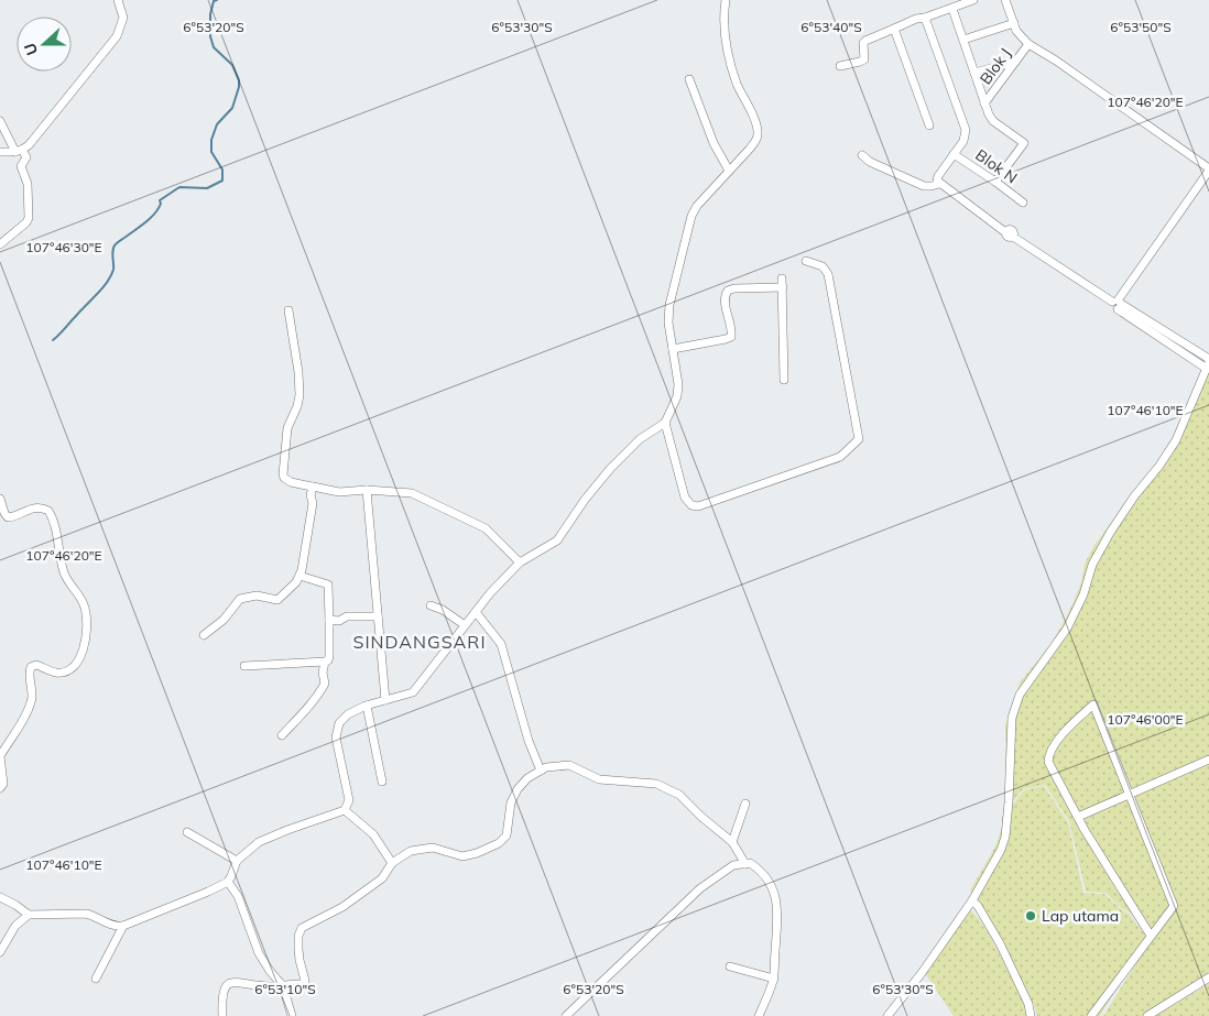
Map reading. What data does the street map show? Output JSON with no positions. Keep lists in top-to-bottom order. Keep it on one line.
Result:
{"streets":{"street":["Blok J","Blok N"]},"districts":["SINDANGSARI"],"places":["Lap utama"],"north":"left","coordinates":["6°53'50\"S","6°53'20\"S","6°53'30\"S","6°53'40\"S","107°46'20\"E","107°46'30\"E","107°46'10\"E","107°46'00\"E","6°53'10\"S"]}
